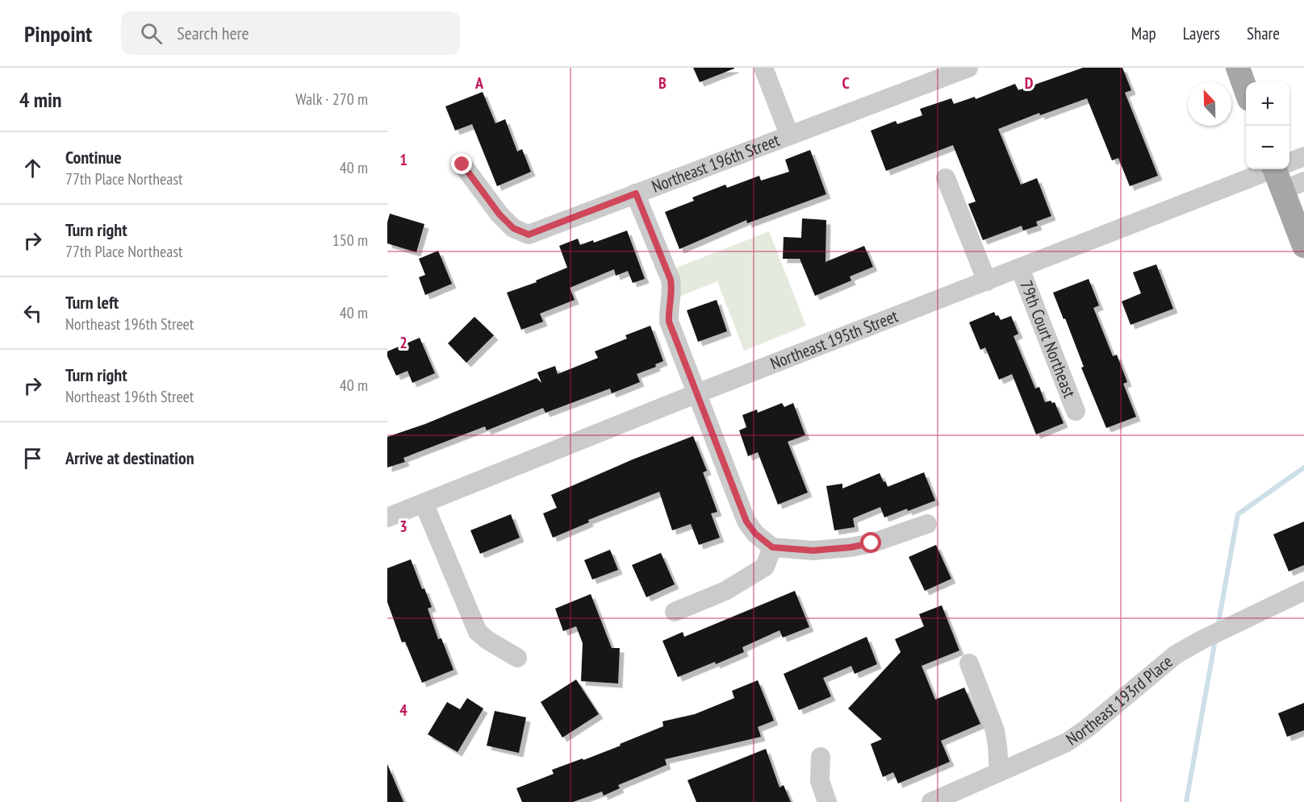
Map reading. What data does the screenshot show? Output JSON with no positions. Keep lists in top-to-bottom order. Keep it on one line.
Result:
{"streets":{"street":["Northeast 196th Street","79th Court Northeast","Northeast 195th Street","Northeast 193rd Place"]},"crossings":[["79th Court Northeast","Northeast 195th Street"]],"north":"top","page":{"header":"Pinpoint","search":"Search here","nav":["Map","Layers","Share"],"heading":["4 min","Walk · 270 m"],"map_buttons":["+","−"],"list":[["Continue","77th Place Northeast","40 m"],["Turn right","77th Place Northeast","150 m"],["Turn left","Northeast 196th Street","40 m"],["Turn right","Northeast 196th Street","40 m"],"Arrive at destination"]},"grid":{"columns":["A","B","C","D"],"rows":["1","2","3","4"]}}
